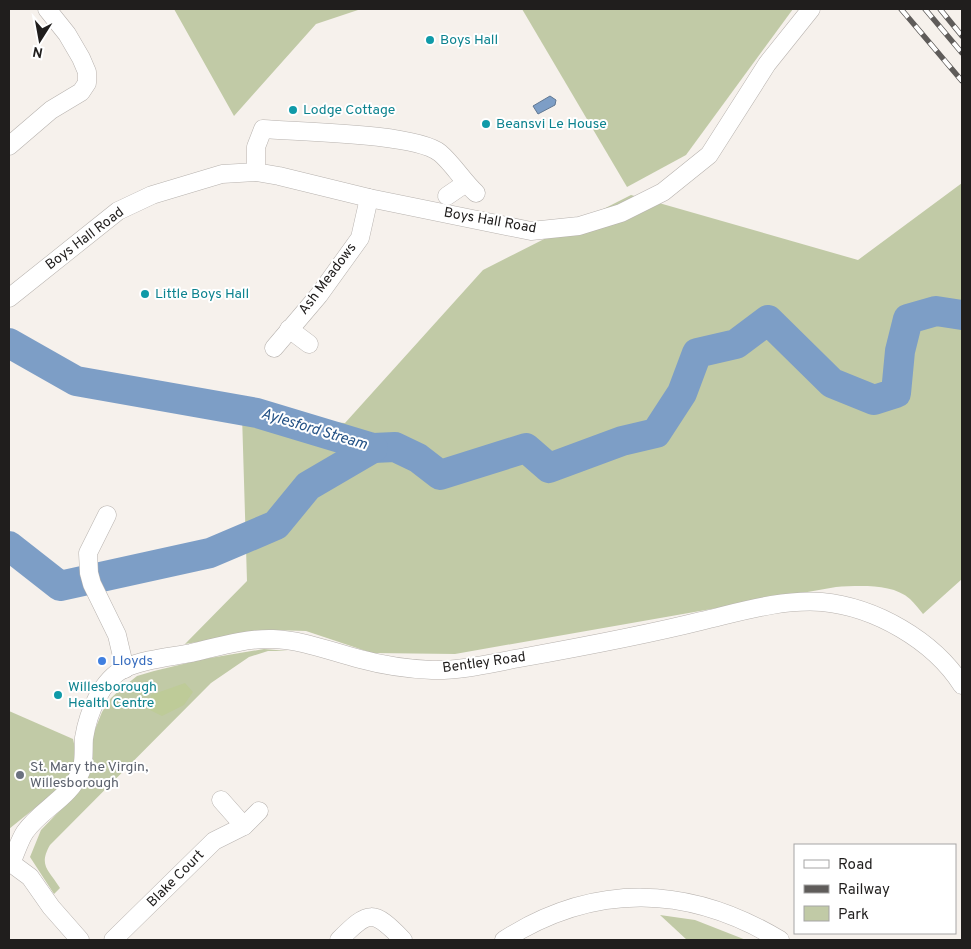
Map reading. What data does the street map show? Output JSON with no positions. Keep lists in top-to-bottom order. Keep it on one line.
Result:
{"streets":{"street":["Boys Hall Road","Ash Meadows","Bentley Road","Blake Court"]},"crossings":[["Boys Hall Road","Ash Meadows"]],"water":["Aylesford Stream"],"places":["Boys Hall","Lodge Cottage","Beansvi Le House","Little Boys Hall","Lloyds","Willesborough Health Centre","St. Mary the Virgin, Willesborough"],"legend":["Road","Railway","Park"],"north":"bottom"}
